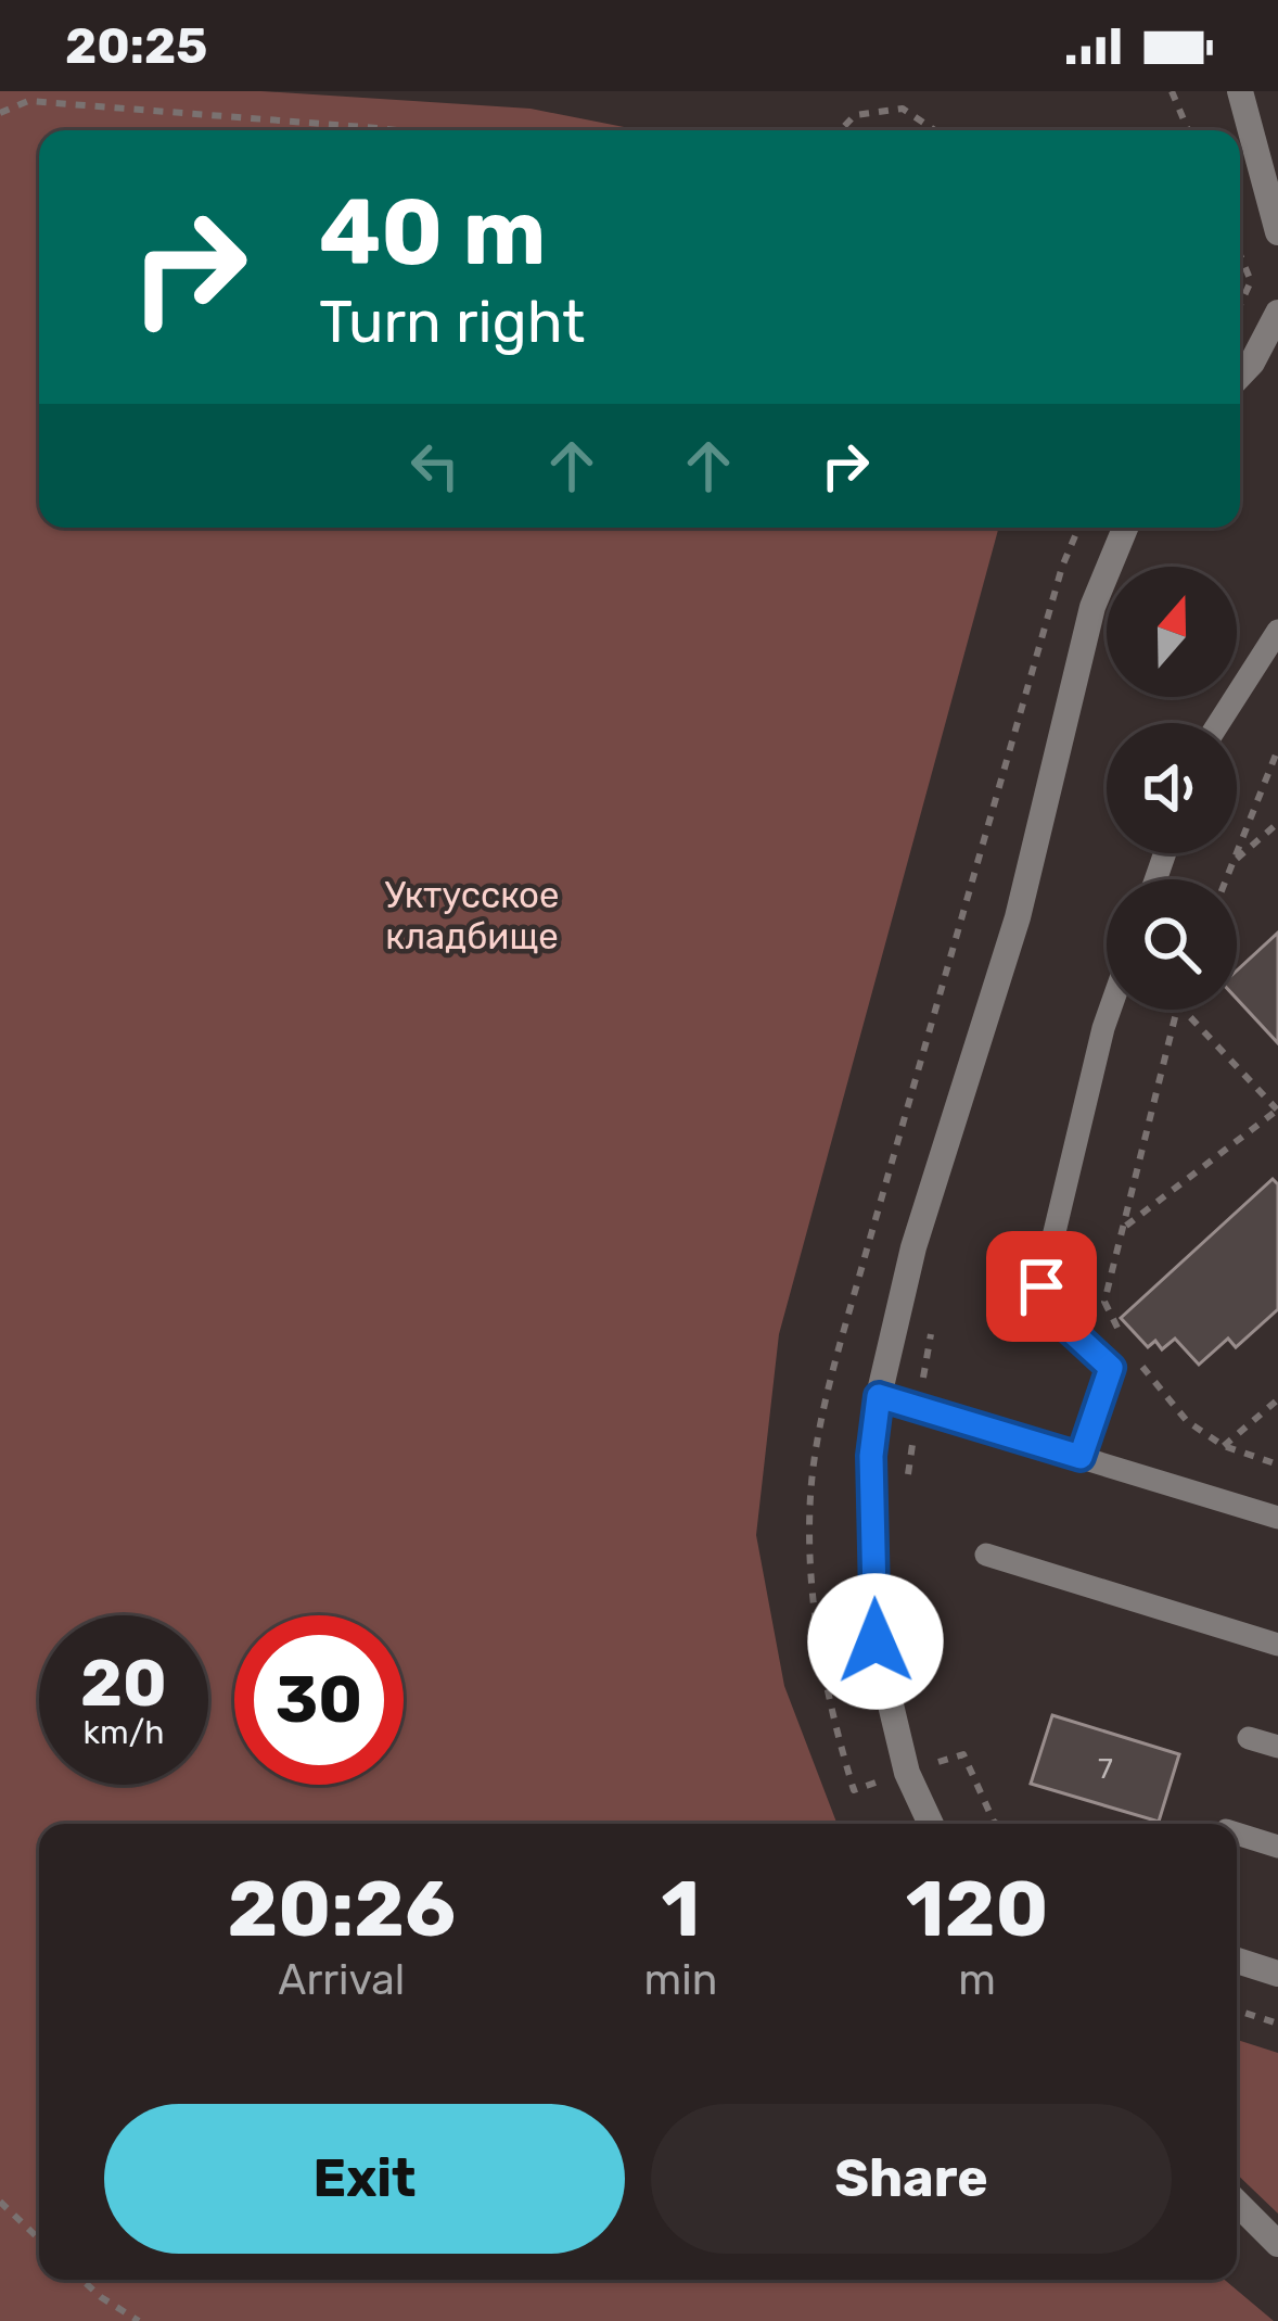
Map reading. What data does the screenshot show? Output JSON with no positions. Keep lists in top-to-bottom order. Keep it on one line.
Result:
{"parks":["Уктусское кладбище"],"house_numbers":["7"],"north":"top","page":{"status":"20:25","turn":["40 m","Turn right"],"speed":"20 km/h","limit":"30","eta":["20:26","Arrival","1","min","120","m"],"buttons":["Exit","Share"]}}
